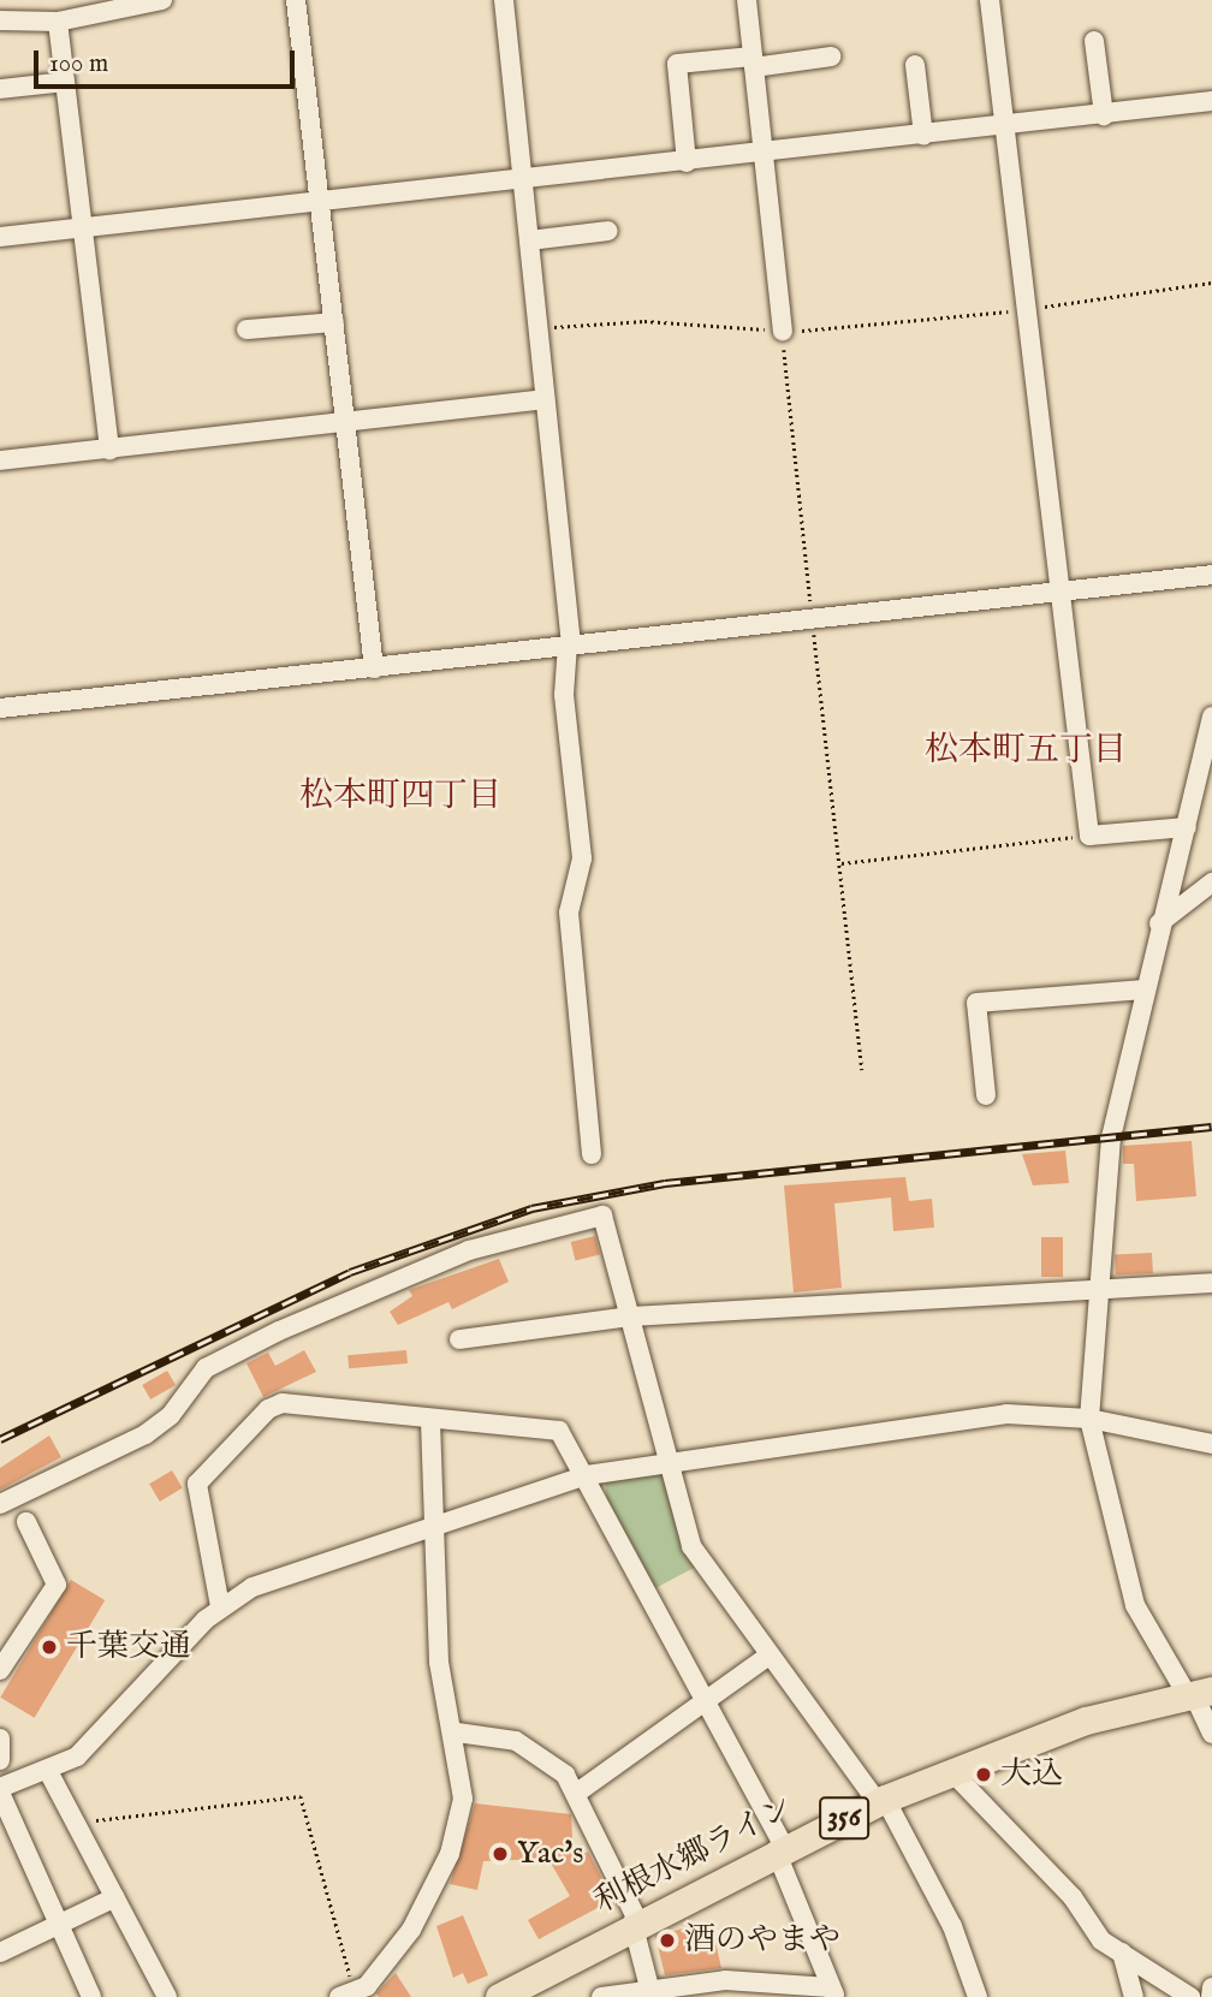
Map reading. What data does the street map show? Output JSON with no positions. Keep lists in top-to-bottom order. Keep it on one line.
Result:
{"streets":{"highway":["356","利根水郷ライン"]},"districts":["松本町五丁目","松本町四丁目"],"places":["千葉交通","大込","Yac's","酒のやまや"],"scale_bar":"100 m"}
